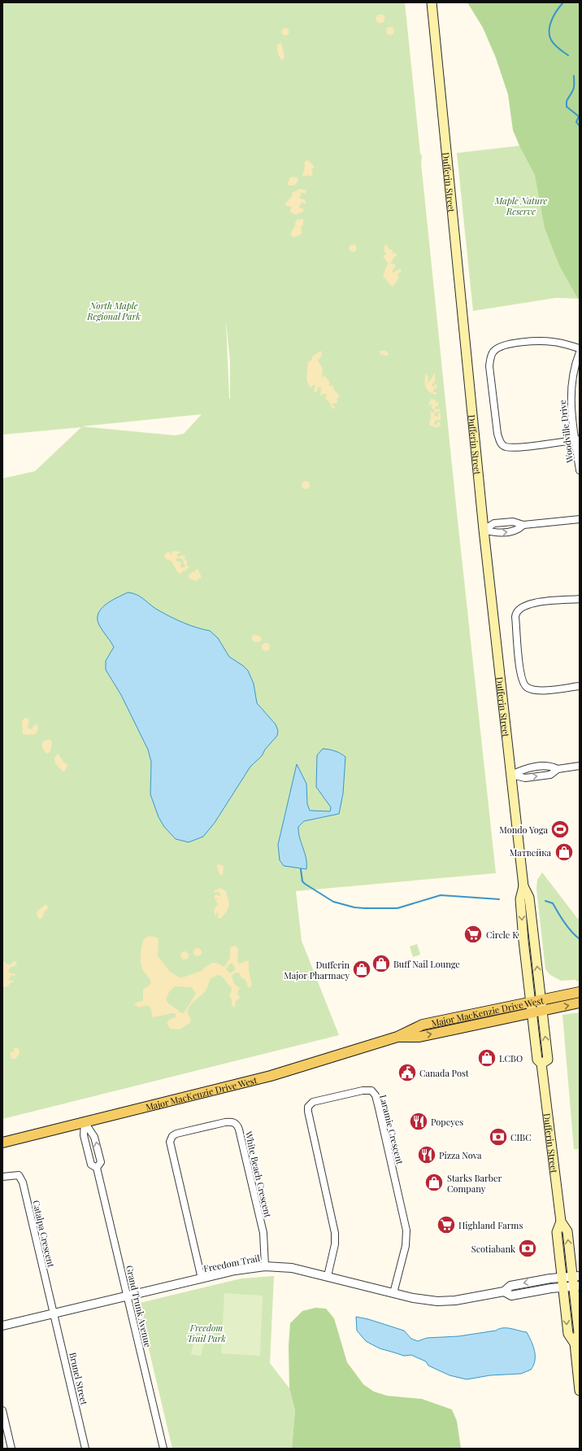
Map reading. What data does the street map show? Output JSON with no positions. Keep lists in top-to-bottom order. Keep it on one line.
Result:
{"streets":{"main road":["Dufferin Street","Major MacKenzie Drive West"],"street":["Woodville Drive","Laramie Crescent","White Beach Crescent","Catalpa Crescent","Freedom Trail","Grand Trunk Avenue","Brunel Street"]},"crossings":[["Dufferin Street","Major MacKenzie Drive West"],["Dufferin Street","Freedom Trail"],["Major MacKenzie Drive West","Grand Trunk Avenue"],["Laramie Crescent","Freedom Trail"],["White Beach Crescent","Freedom Trail"],["Catalpa Crescent","Freedom Trail"],["Catalpa Crescent","Brunel Street"],["Freedom Trail","Grand Trunk Avenue"],["Freedom Trail","Brunel Street"]],"parks":["Maple Nature Reserve","North Maple Regional Park","Freedom Trail Park"],"places":{"sports":["Mondo Yoga"],"shop":["Матвейка","Buff Nail Lounge","Dufferin Major Pharmacy","LCBO","Starks Barber Company"],"supermarket":["Circle K","Highland Farms"],"public building":["Canada Post"],"restaurant":["Popeyes","Pizza Nova"],"bank":["CIBC","Scotiabank"]}}
